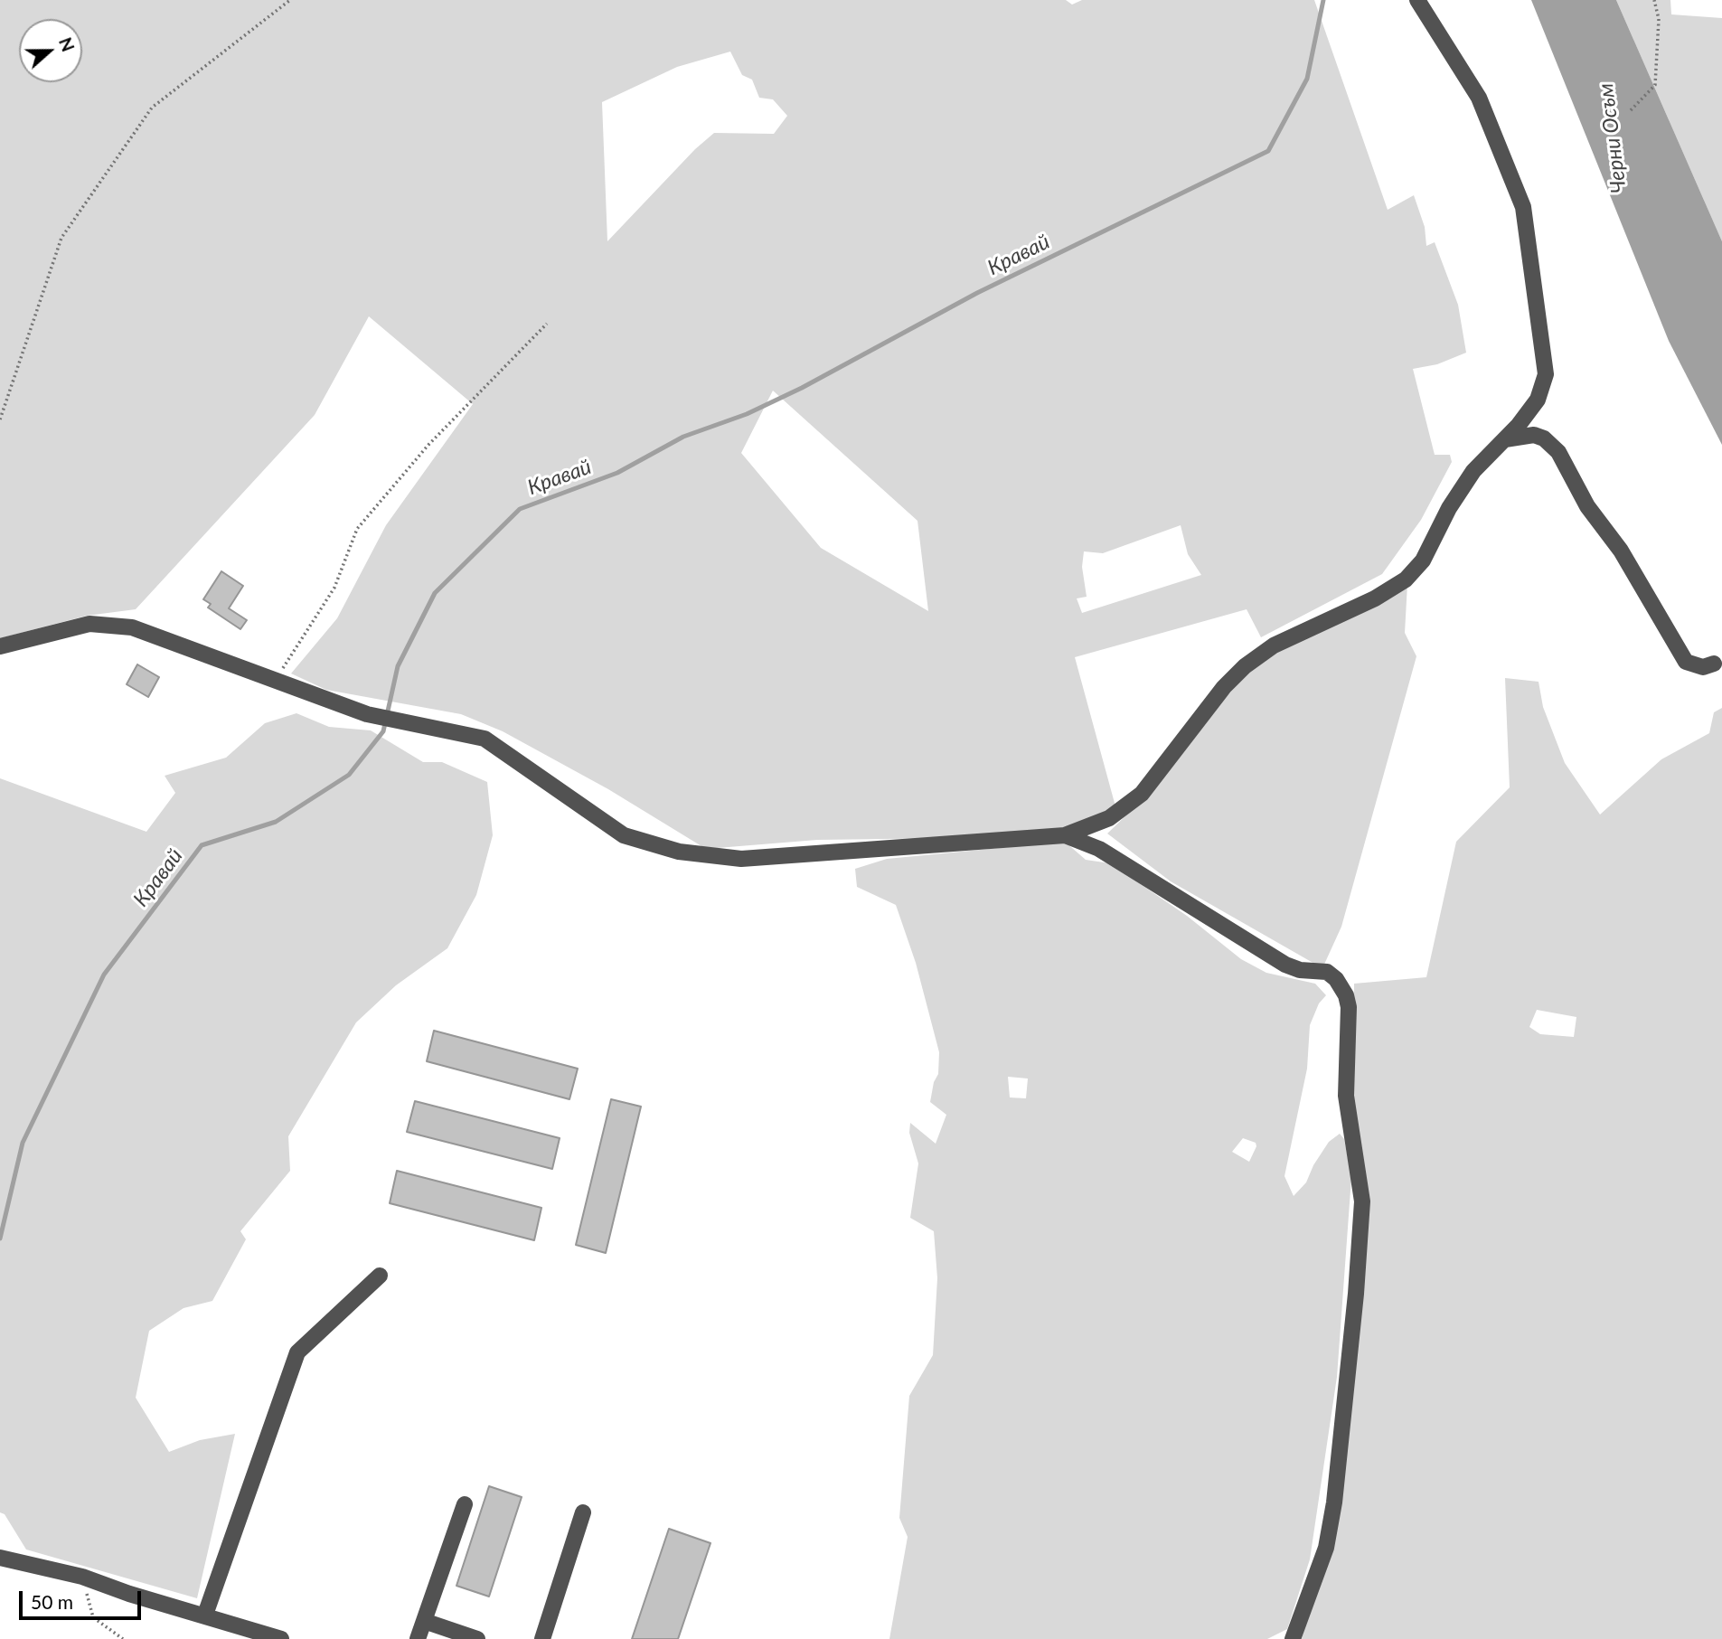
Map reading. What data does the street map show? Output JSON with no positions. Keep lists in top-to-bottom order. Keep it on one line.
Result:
{"water":["Черни Осъм","Кравай"],"scale_bar":"50 m","north":"right"}
